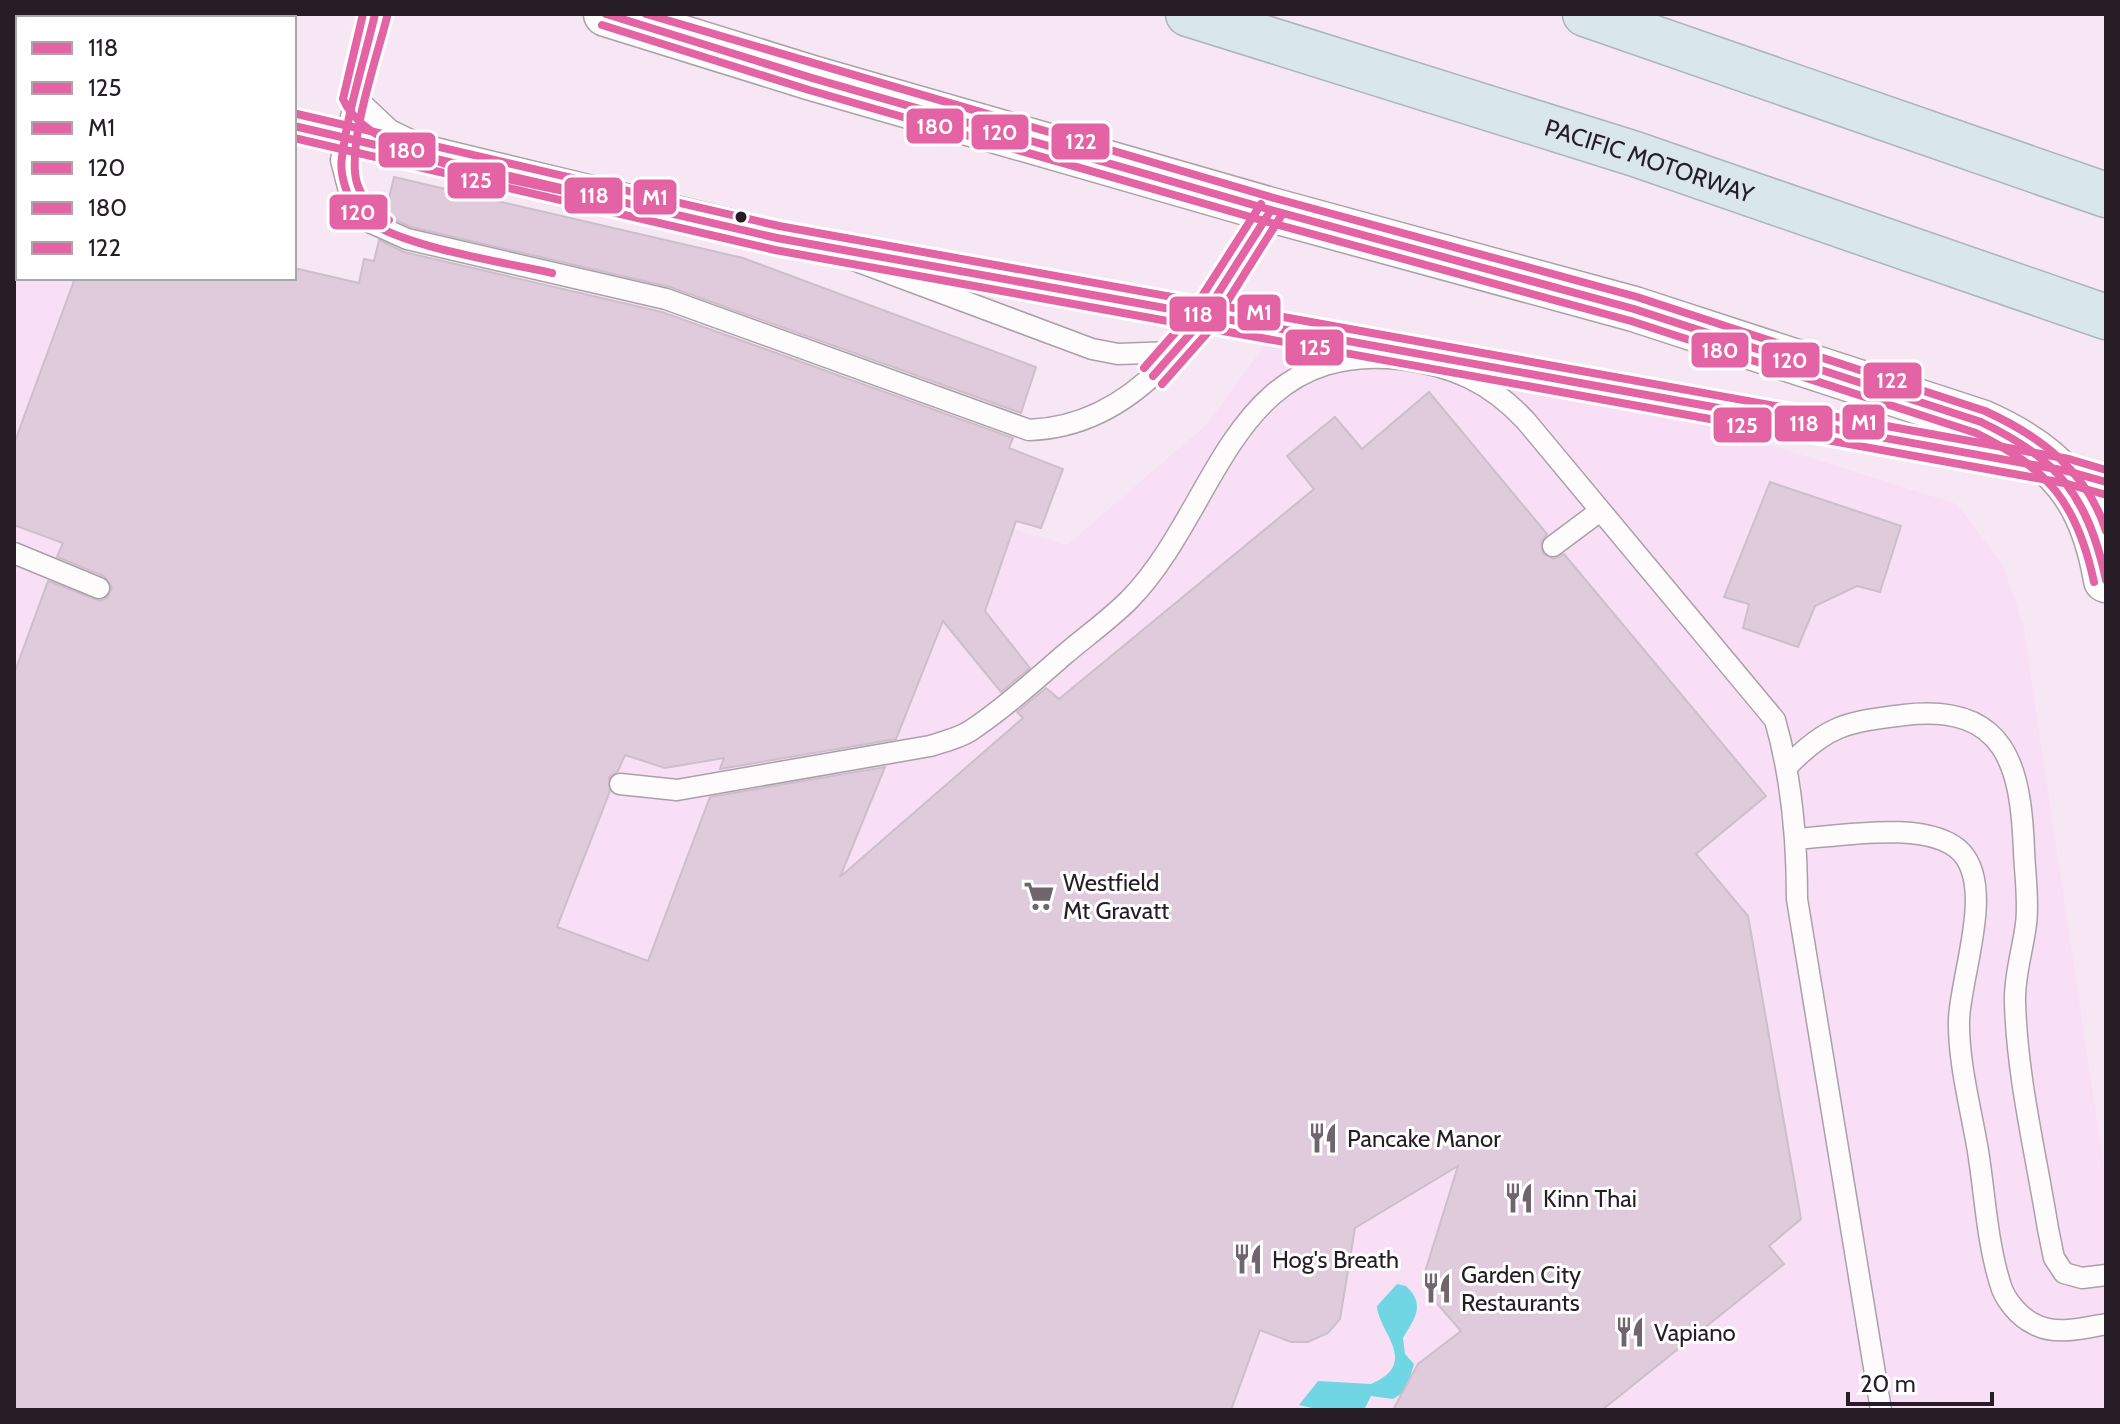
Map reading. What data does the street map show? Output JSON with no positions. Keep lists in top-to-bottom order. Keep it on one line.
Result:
{"streets":{"highway":["PACIFIC MOTORWAY"]},"places":{"supermarket":["Westfield Mt Gravatt"],"restaurant":["Pancake Manor","Kinn Thai","Hog's Breath","Garden City Restaurants","Vapiano"]},"lines":["transit line 120","transit line 180","transit line 122","transit line M1","transit line 118","transit line 125"],"legend":["118","125","M1","120","180","122"],"scale_bar":"20 m"}
